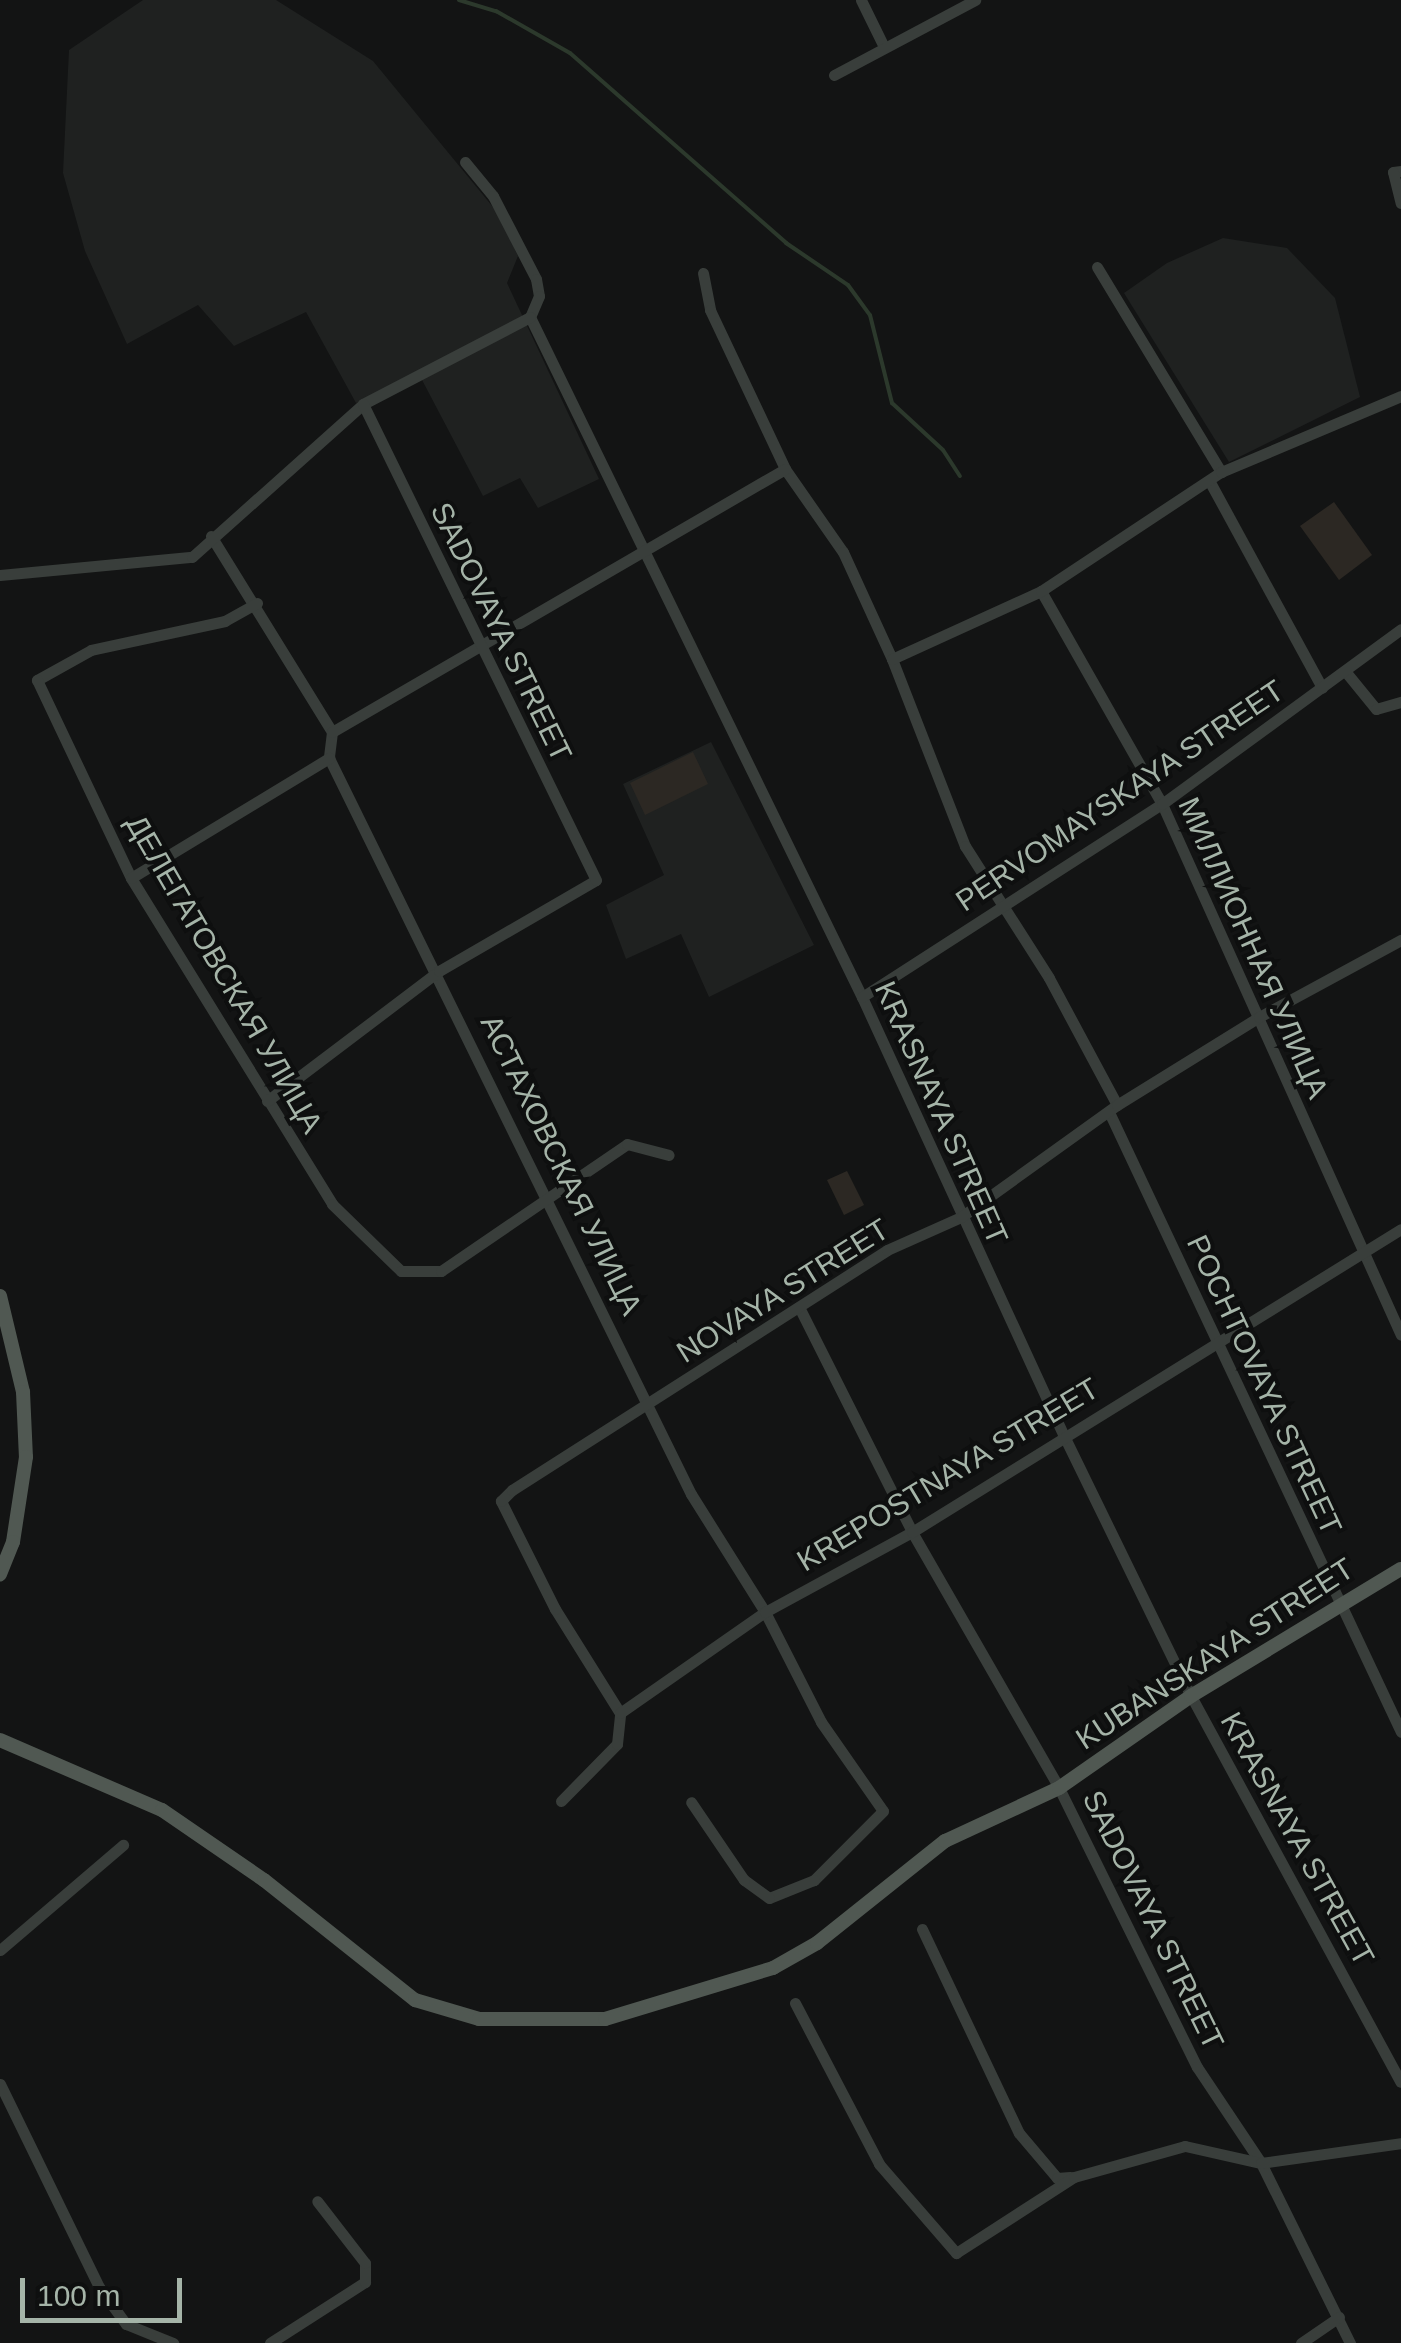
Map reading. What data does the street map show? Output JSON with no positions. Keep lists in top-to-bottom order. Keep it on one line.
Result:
{"streets":{"main road":["KUBANSKAYA STREET"],"street":["SADOVAYA STREET","PERVOMAYSKAYA STREET","МИЛЛИОННАЯ УЛИЦА","ДЕЛЕГАТОВСКАЯ УЛИЦА","KRASNAYA STREET","АСТАХОВСКАЯ УЛИЦА","NOVAYA STREET","POCHTOVAYA STREET","KREPOSTNAYA STREET"]},"crossings":[["SADOVAYA STREET","АСТАХОВСКАЯ УЛИЦА"],["SADOVAYA STREET","NOVAYA STREET"],["SADOVAYA STREET","KREPOSTNAYA STREET"],["SADOVAYA STREET","KUBANSKAYA STREET"],["PERVOMAYSKAYA STREET","МИЛЛИОННАЯ УЛИЦА"],["PERVOMAYSKAYA STREET","KRASNAYA STREET"],["PERVOMAYSKAYA STREET","POCHTOVAYA STREET"],["МИЛЛИОННАЯ УЛИЦА","NOVAYA STREET"],["МИЛЛИОННАЯ УЛИЦА","KREPOSTNAYA STREET"],["ДЕЛЕГАТОВСКАЯ УЛИЦА","АСТАХОВСКАЯ УЛИЦА"],["KRASNAYA STREET","NOVAYA STREET"],["KRASNAYA STREET","KREPOSTNAYA STREET"],["KRASNAYA STREET","KUBANSKAYA STREET"],["АСТАХОВСКАЯ УЛИЦА","NOVAYA STREET"],["АСТАХОВСКАЯ УЛИЦА","KREPOSTNAYA STREET"],["NOVAYA STREET","POCHTOVAYA STREET"],["NOVAYA STREET","KREPOSTNAYA STREET"],["POCHTOVAYA STREET","KREPOSTNAYA STREET"],["POCHTOVAYA STREET","KUBANSKAYA STREET"]],"scale_bar":"100 m"}
